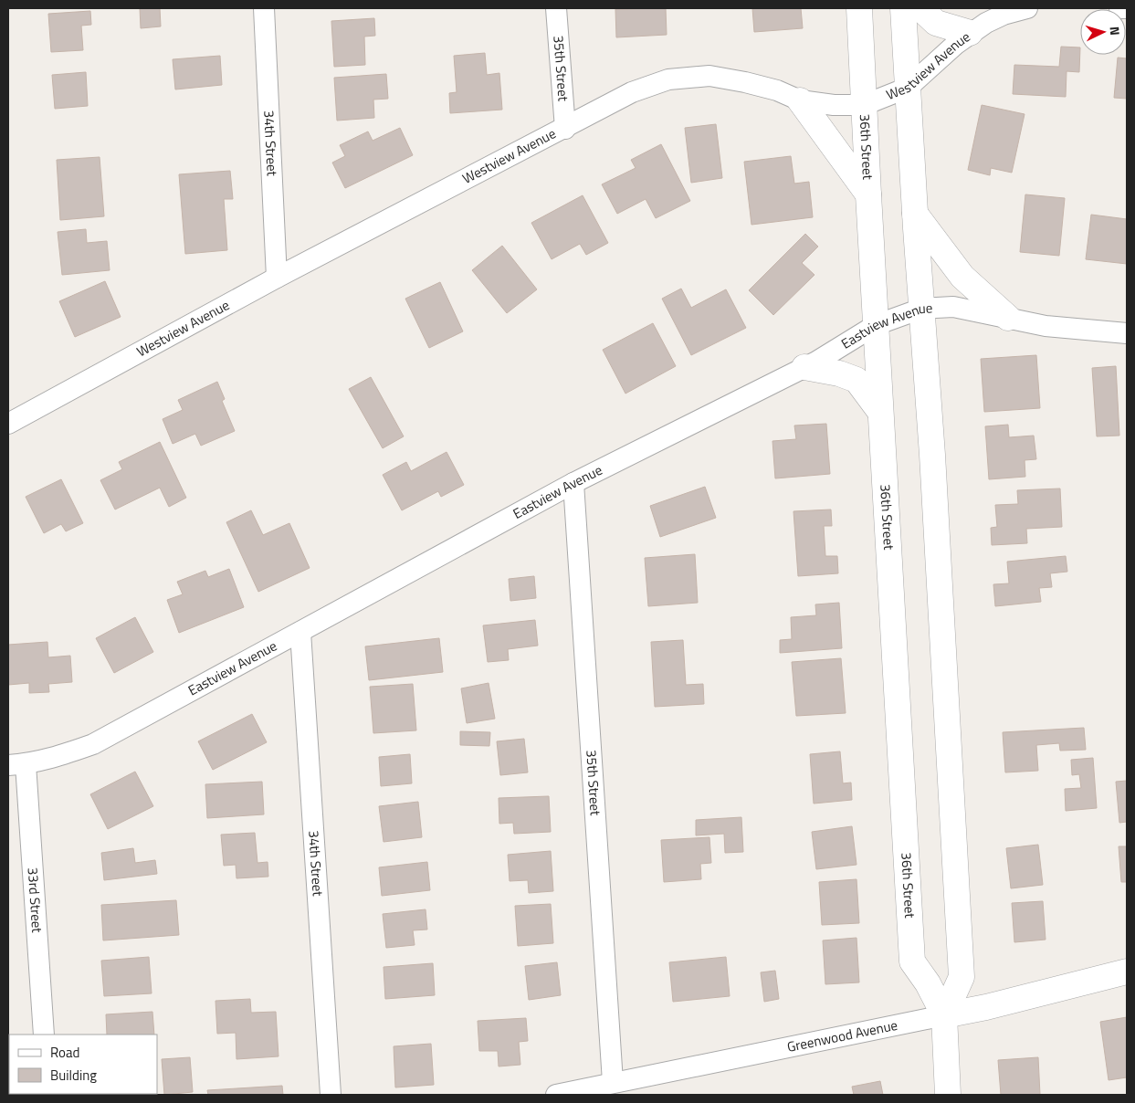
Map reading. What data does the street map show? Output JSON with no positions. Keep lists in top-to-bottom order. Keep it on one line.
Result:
{"streets":{"street":["Westview Avenue","35th Street","34th Street","36th Street","Eastview Avenue","33rd Street","Greenwood Avenue"]},"crossings":[["Westview Avenue","35th Street"],["Westview Avenue","34th Street"],["Westview Avenue","36th Street"],["35th Street","Eastview Avenue"],["35th Street","Greenwood Avenue"],["34th Street","Eastview Avenue"],["36th Street","Eastview Avenue"],["36th Street","Greenwood Avenue"],["Eastview Avenue","33rd Street"]],"legend":["Road","Building"],"north":"right"}
